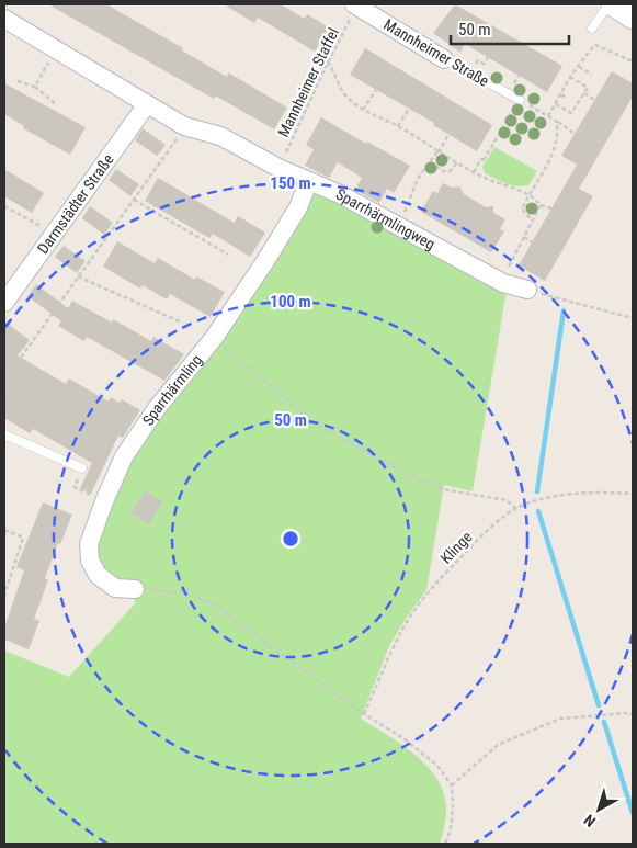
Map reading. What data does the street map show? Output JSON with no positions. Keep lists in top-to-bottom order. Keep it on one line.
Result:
{"streets":{"street":["Mannheimer Straße","Darmstädter Straße","Sparrhärmlingweg","Sparrhärmling"],"path":["Mannheimer Staffel","Klinge"]},"crossings":[["Mannheimer Straße","Mannheimer Staffel"],["Mannheimer Staffel","Sparrhärmlingweg"],["Darmstädter Straße","Sparrhärmlingweg"],["Sparrhärmlingweg","Sparrhärmling"]],"scale_bar":"50 m","north":"bottom left","rings":["150 m","100 m","50 m"]}
